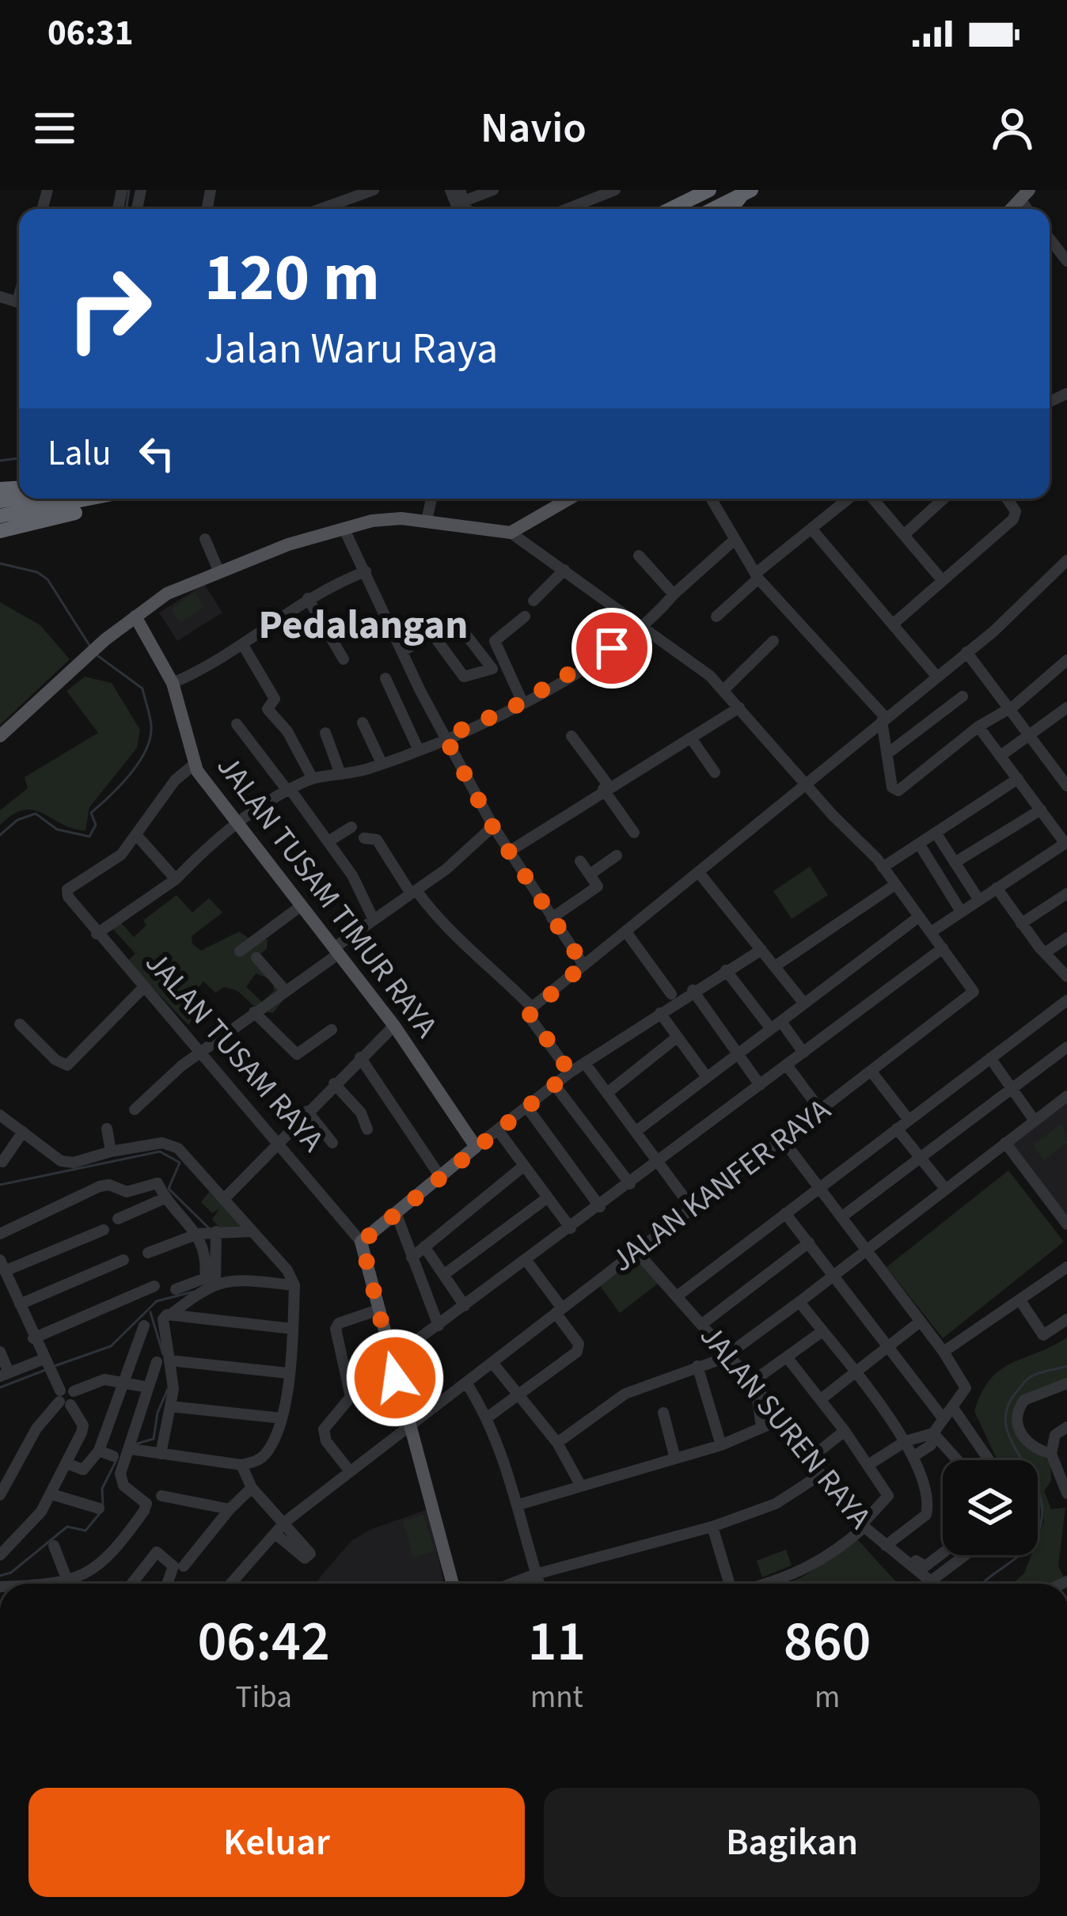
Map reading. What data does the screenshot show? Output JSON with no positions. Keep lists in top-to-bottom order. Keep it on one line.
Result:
{"streets":{"main road":["JALAN TUSAM TIMUR RAYA","JALAN TUSAM RAYA"],"street":["JALAN KANFER RAYA","JALAN SUREN RAYA"]},"crossings":[["JALAN TUSAM TIMUR RAYA","JALAN TUSAM RAYA"],["JALAN TUSAM RAYA","JALAN KANFER RAYA"],["JALAN KANFER RAYA","JALAN SUREN RAYA"]],"districts":["Pedalangan"],"page":{"status":"06:31","header":"Navio","turn":["120 m","Jalan Waru Raya"],"then":"Lalu","eta":["06:42","Tiba","11","mnt","860","m"],"buttons":["Keluar","Bagikan"]}}
